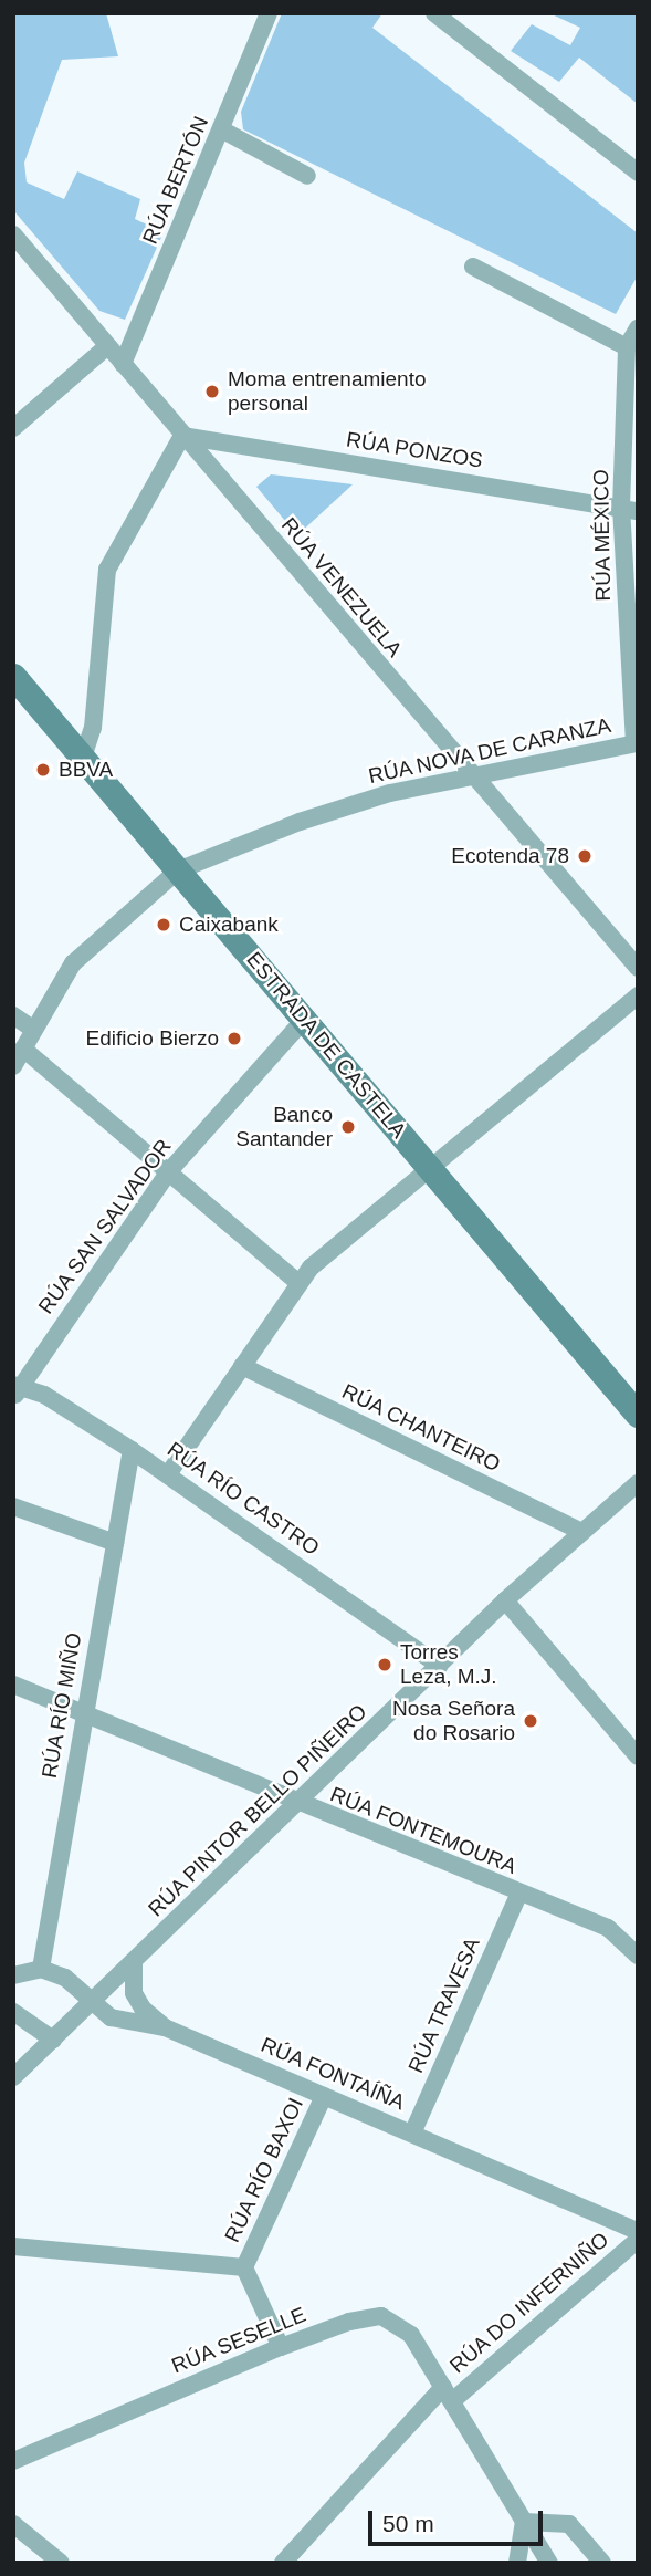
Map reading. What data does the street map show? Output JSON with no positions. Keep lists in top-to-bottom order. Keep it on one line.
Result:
{"streets":{"main road":["ESTRADA DE CASTELA"],"street":["RÚA BERTÓN","RÚA PONZOS","RÚA MÉXICO","RÚA VENEZUELA","RÚA NOVA DE CARANZA","RÚA SAN SALVADOR","RÚA CHANTEIRO","RÚA RÍO CASTRO","RÚA RÍO MIÑO","RÚA PINTOR BELLO PIÑEIRO","RÚA FONTEMOURA","RÚA TRAVESA","RÚA FONTAÍÑA","RÚA RÍO BAXOI","RÚA DO INFERNIÑO","RÚA SESELLE"]},"crossings":[["RÚA BERTÓN","RÚA VENEZUELA"],["RÚA PONZOS","RÚA MÉXICO"],["RÚA PONZOS","RÚA VENEZUELA"],["RÚA MÉXICO","RÚA NOVA DE CARANZA"],["RÚA VENEZUELA","RÚA NOVA DE CARANZA"],["RÚA NOVA DE CARANZA","ESTRADA DE CASTELA"],["ESTRADA DE CASTELA","RÚA SAN SALVADOR"],["RÚA SAN SALVADOR","RÚA RÍO CASTRO"],["RÚA CHANTEIRO","RÚA PINTOR BELLO PIÑEIRO"],["RÚA RÍO CASTRO","RÚA RÍO MIÑO"],["RÚA RÍO CASTRO","RÚA PINTOR BELLO PIÑEIRO"],["RÚA RÍO MIÑO","RÚA FONTEMOURA"],["RÚA RÍO MIÑO","RÚA FONTAÍÑA"],["RÚA PINTOR BELLO PIÑEIRO","RÚA FONTEMOURA"],["RÚA PINTOR BELLO PIÑEIRO","RÚA FONTAÍÑA"],["RÚA FONTEMOURA","RÚA TRAVESA"],["RÚA TRAVESA","RÚA FONTAÍÑA"],["RÚA FONTAÍÑA","RÚA RÍO BAXOI"],["RÚA RÍO BAXOI","RÚA SESELLE"],["RÚA DO INFERNIÑO","RÚA SESELLE"]],"places":["Moma entrenamiento personal","BBVA","Ecotenda 78","Caixabank","Edificio Bierzo","Banco Santander","Torres Leza, M.J.","Nosa Señora do Rosario"],"scale_bar":"50 m"}
